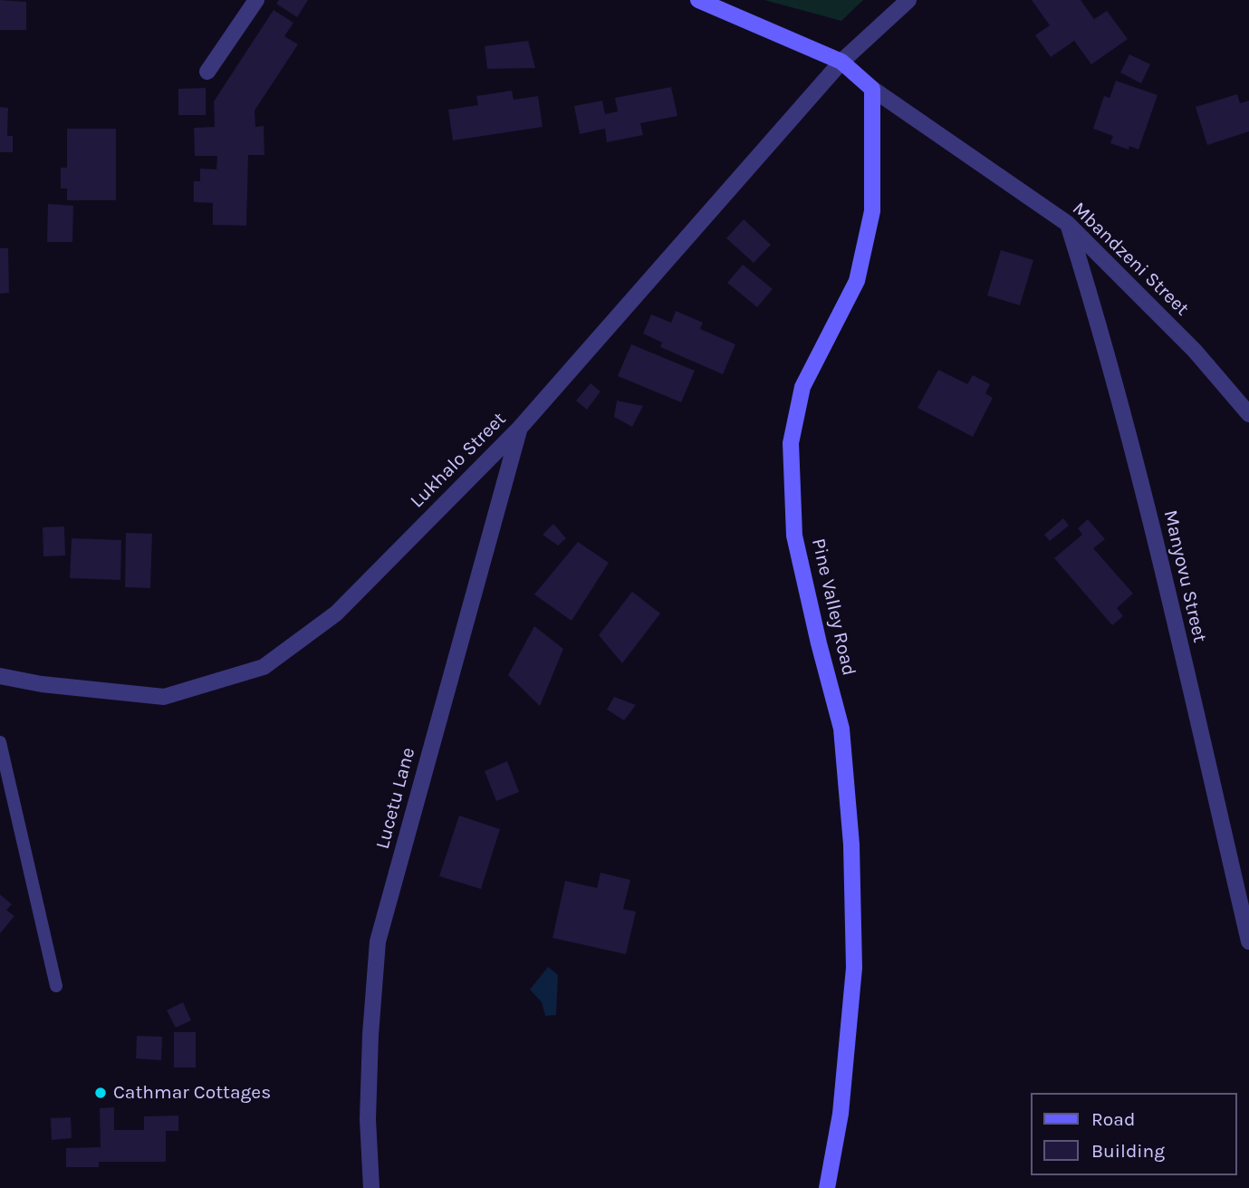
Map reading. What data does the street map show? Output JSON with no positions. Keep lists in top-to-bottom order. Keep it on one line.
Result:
{"streets":{"main road":["Pine Valley Road"],"street":["Mbandzeni Street","Lukhalo Street","Manyovu Street","Lucetu Lane"]},"crossings":[["Mbandzeni Street","Manyovu Street"],["Mbandzeni Street","Pine Valley Road"],["Lukhalo Street","Lucetu Lane"]],"places":["Cathmar Cottages"],"legend":["Road","Building"]}
